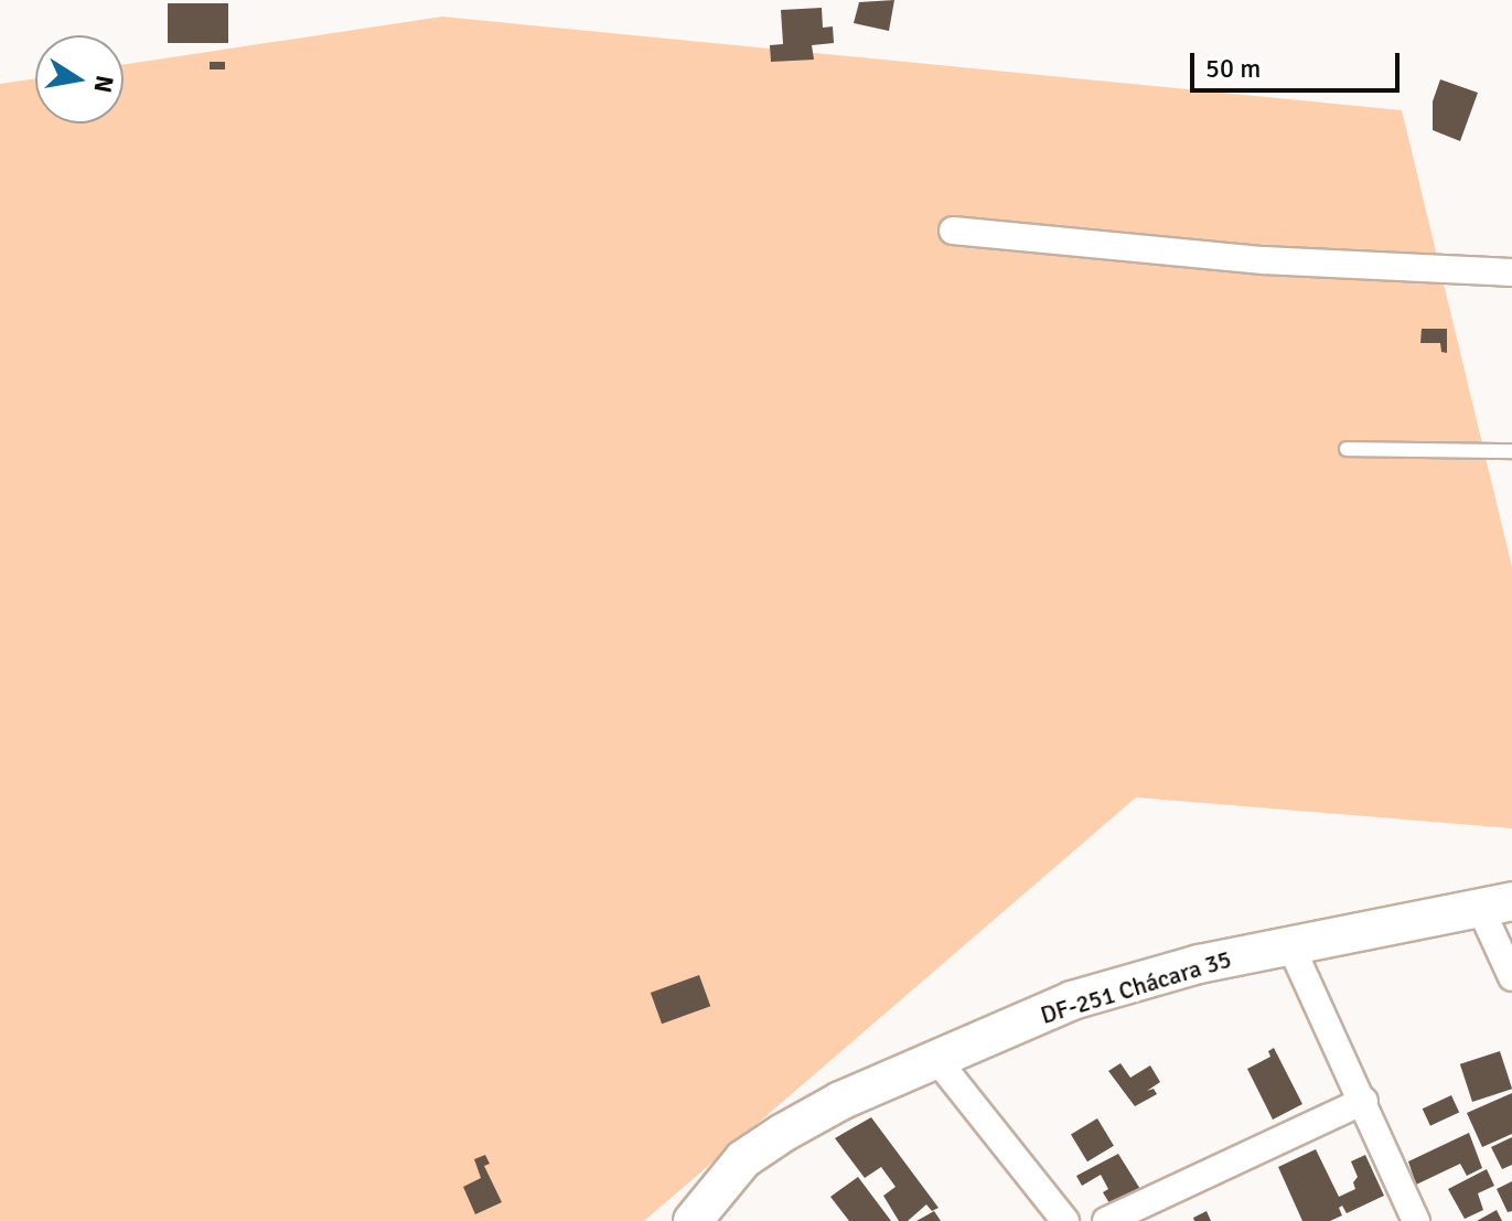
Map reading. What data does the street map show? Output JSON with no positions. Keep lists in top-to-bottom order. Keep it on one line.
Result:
{"streets":{"street":["DF-251 Chácara 35"]},"scale_bar":"50 m","north":"right"}
